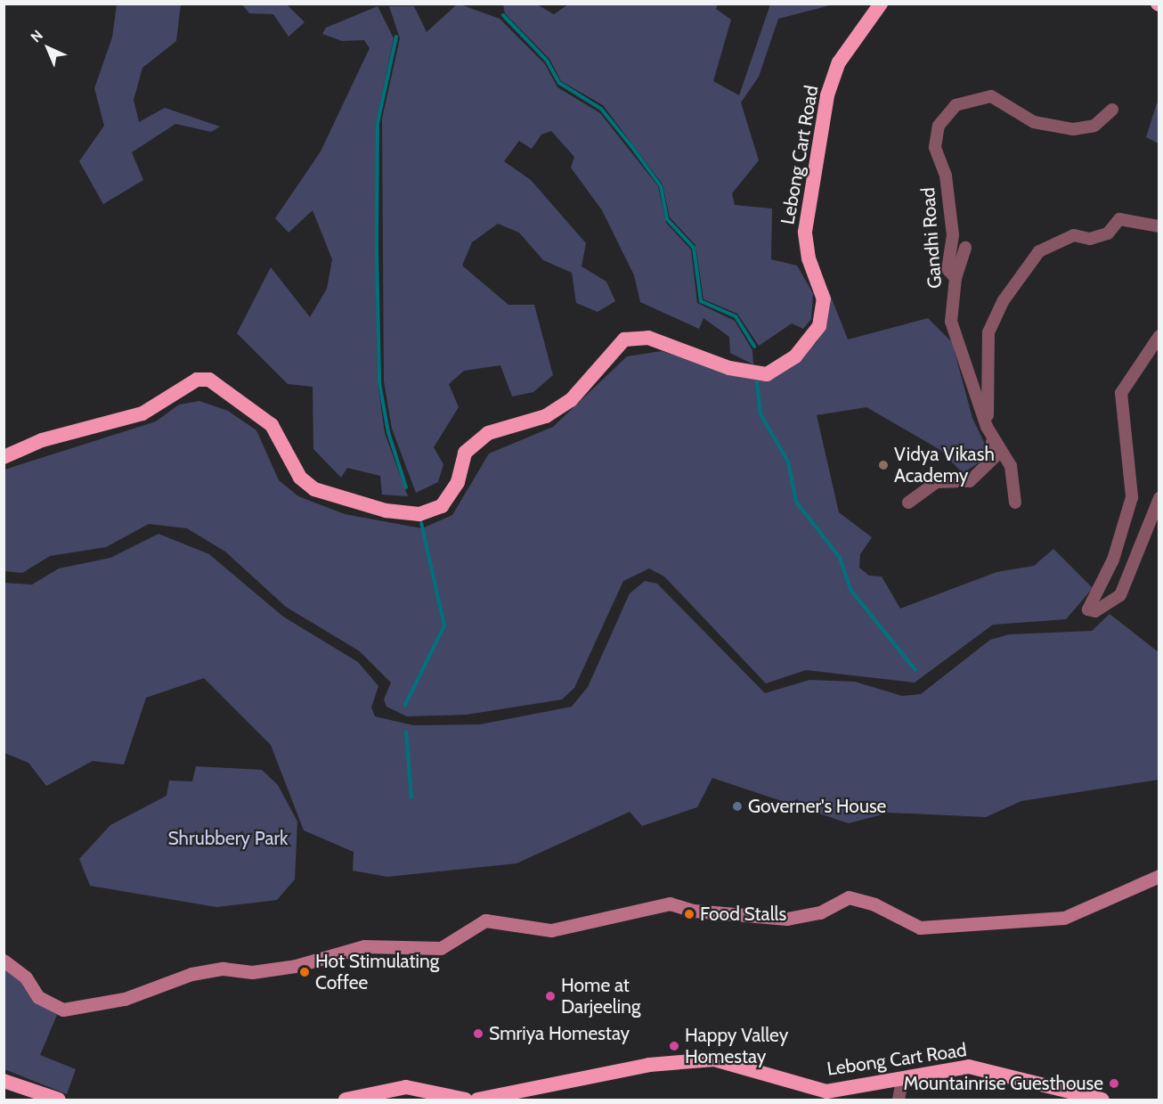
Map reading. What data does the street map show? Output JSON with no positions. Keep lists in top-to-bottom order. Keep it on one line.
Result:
{"streets":{"highway":["Lebong Cart Road"],"street":["Gandhi Road"]},"parks":["Shrubbery Park"],"places":["Vidya Vikash Academy","Governer's House","Food Stalls","Hot Stimulating Coffee","Home at Darjeeling","Smriya Homestay","Happy Valley Homestay","Mountainrise Guesthouse"],"north":"top left"}
